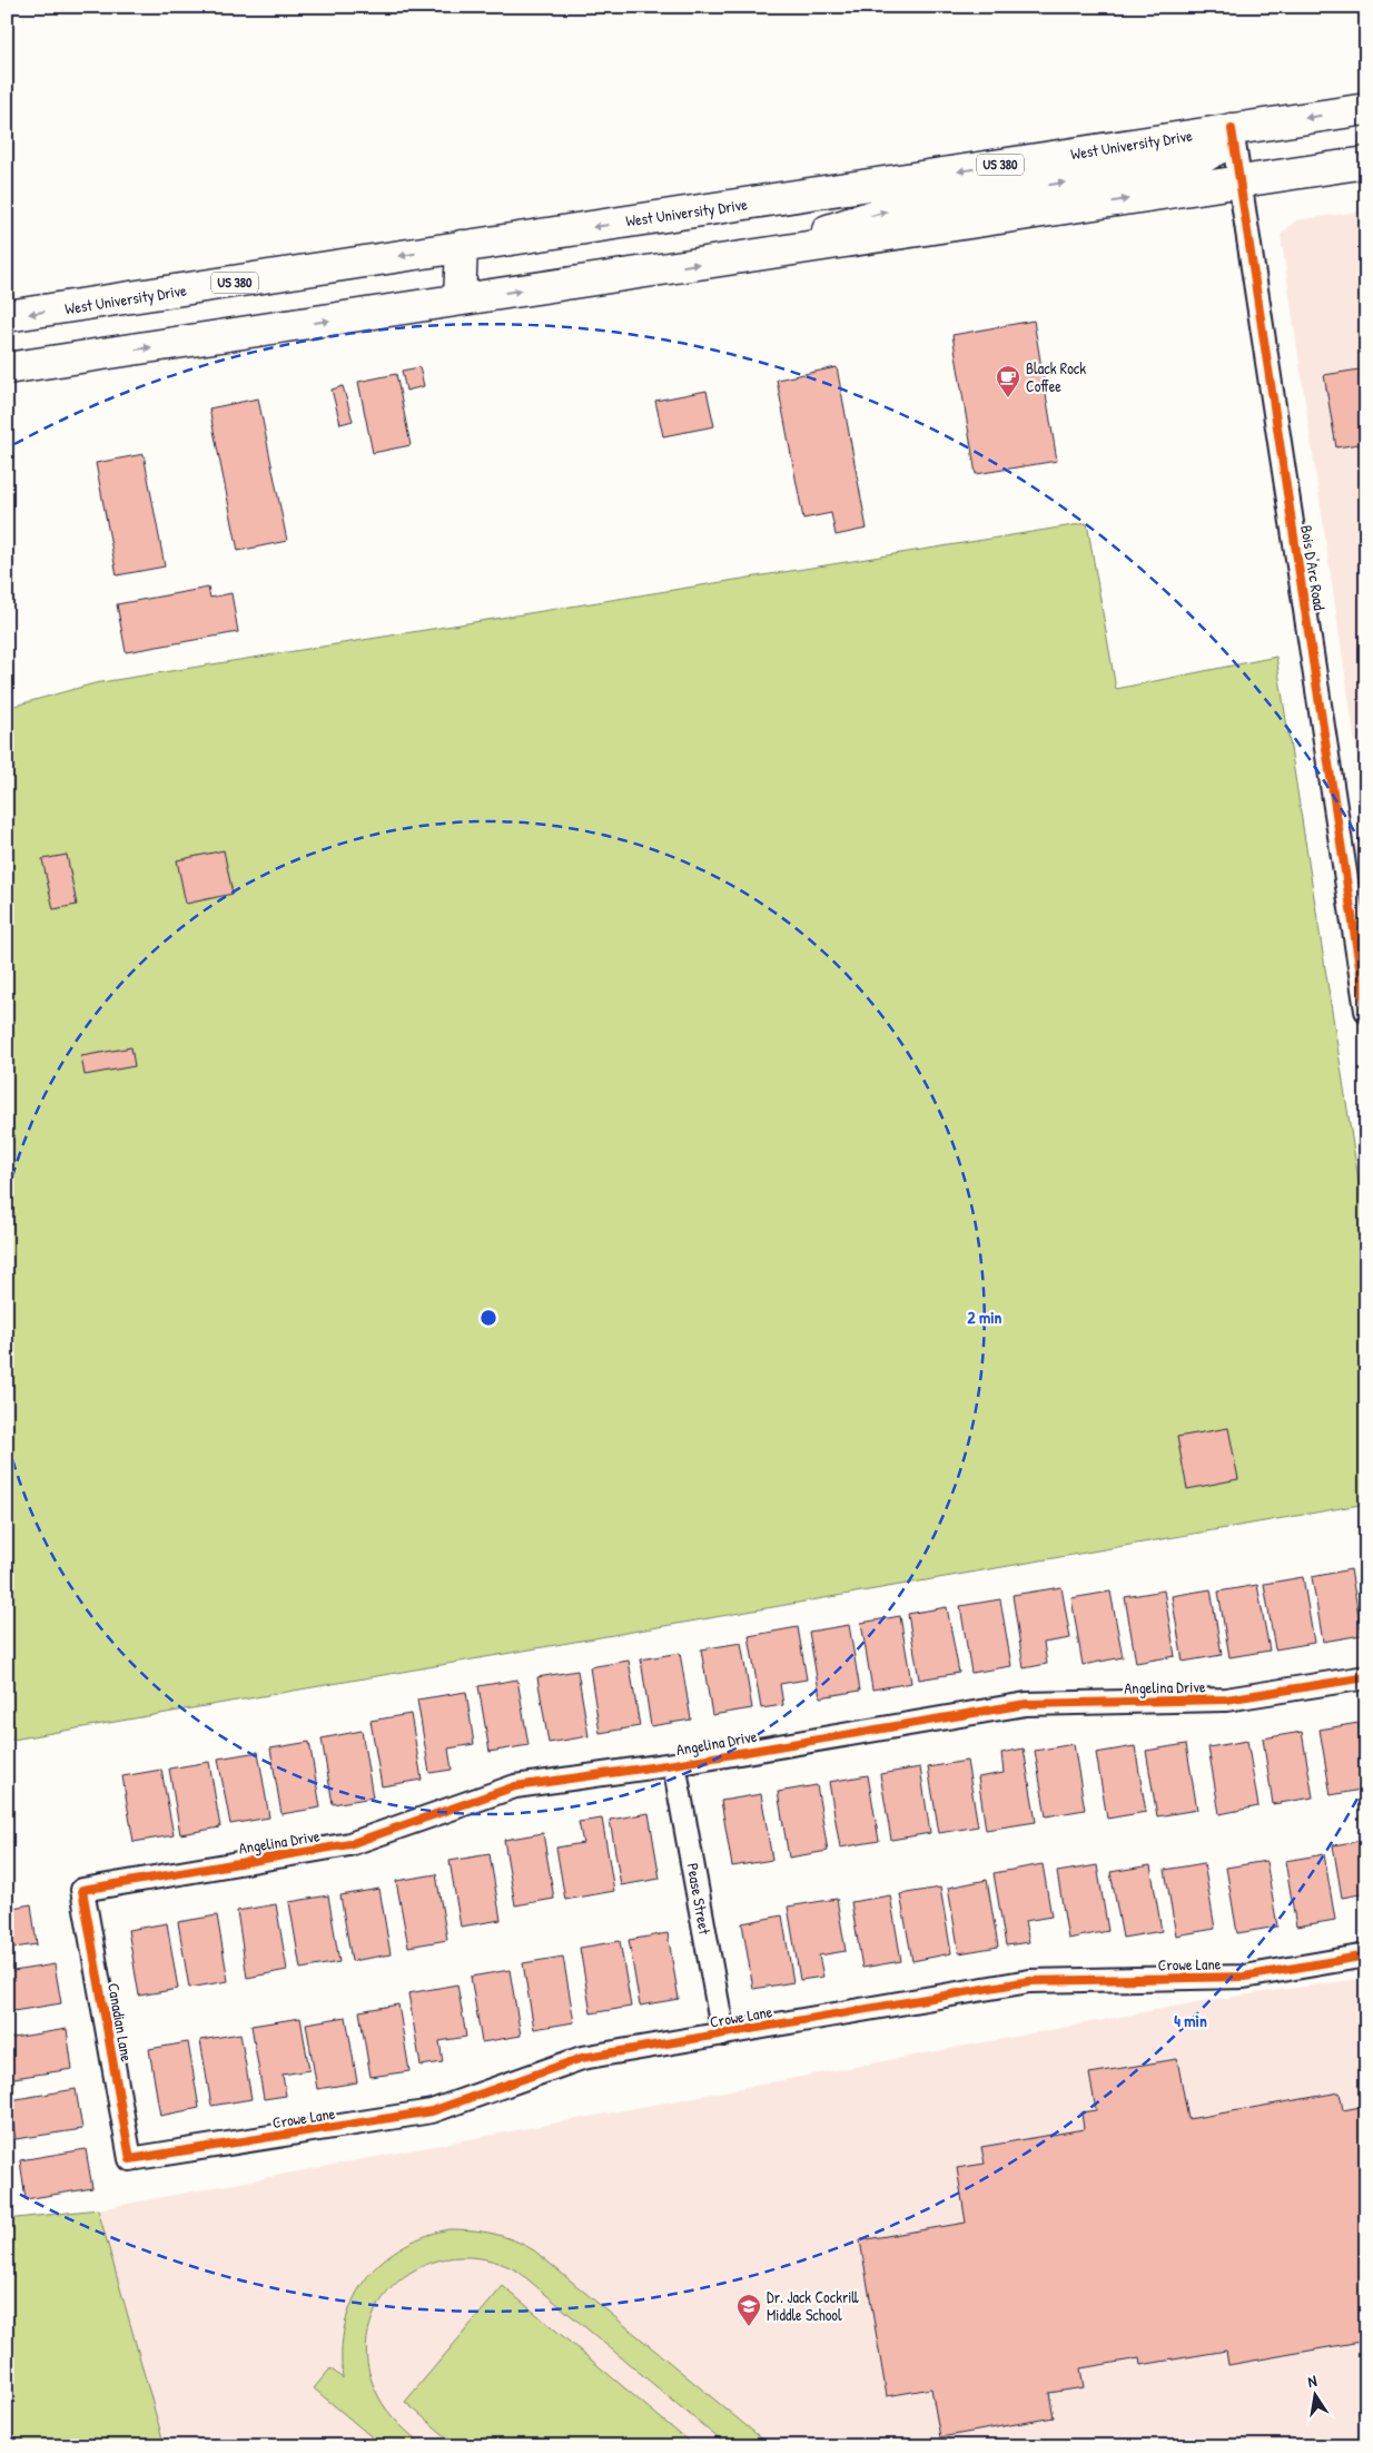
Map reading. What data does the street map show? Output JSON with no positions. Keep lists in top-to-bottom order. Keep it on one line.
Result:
{"streets":{"highway":["West University Drive","US 380"],"street":["Bois D'Arc Road","Angelina Drive","Pease Street","Crowe Lane","Canadian Lane"]},"crossings":[["West University Drive","Bois D'Arc Road"],["Angelina Drive","Pease Street"],["Angelina Drive","Canadian Lane"],["Pease Street","Crowe Lane"],["Crowe Lane","Canadian Lane"]],"places":{"cafe":["Black Rock Coffee"],"school or university":["Dr. Jack Cockrill Middle School"]},"north":"top","rings":["2 min","4 min"]}
